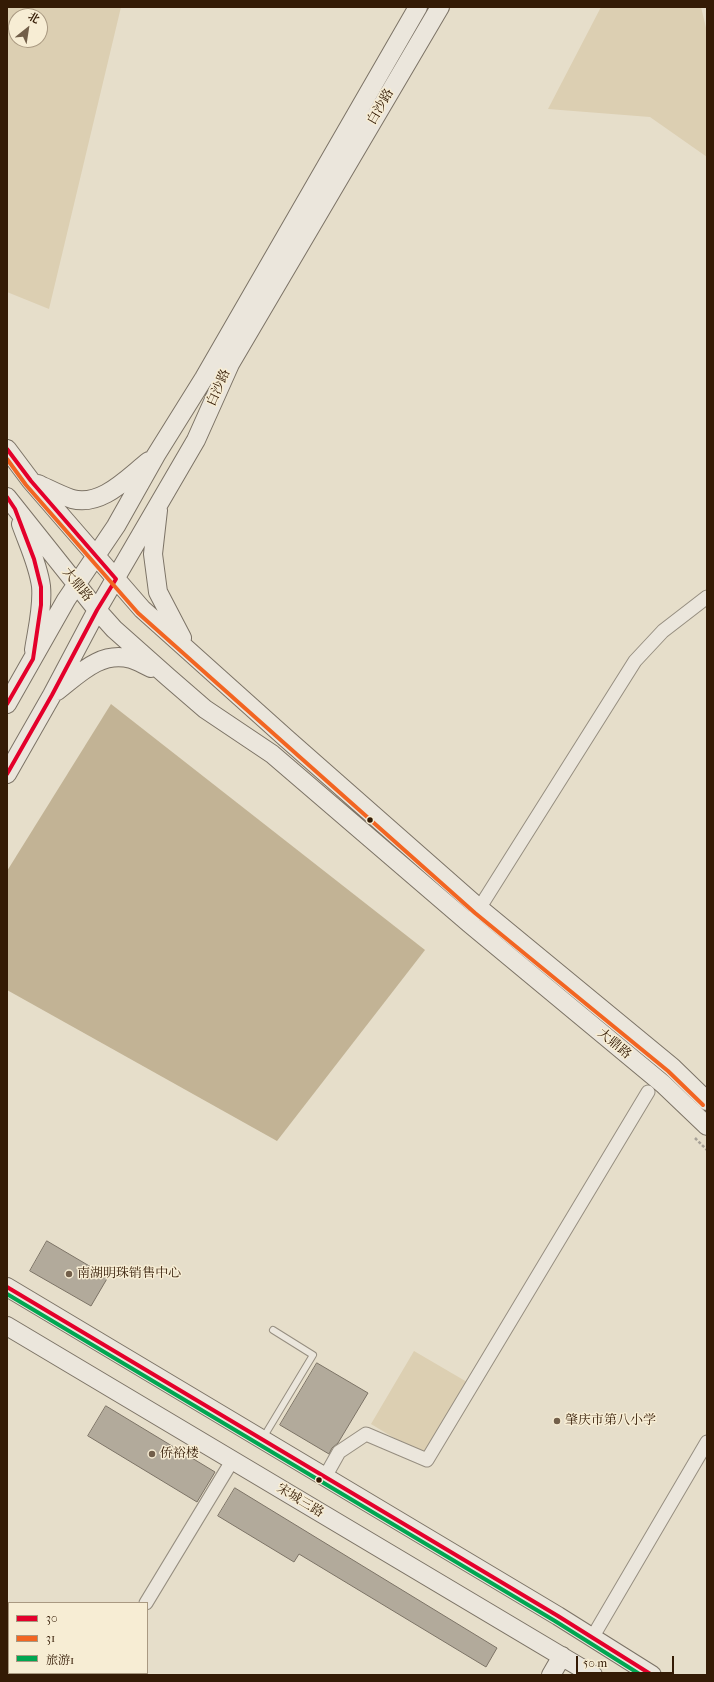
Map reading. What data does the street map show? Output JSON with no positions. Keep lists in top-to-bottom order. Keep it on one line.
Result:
{"streets":{"main road":["白沙路","大鼎路","宋城三路"]},"crossings":[["白沙路","大鼎路"]],"places":["南湖明珠销售中心","肇庆市第八小学","侨裕楼"],"lines":["transit line 30","transit line 31","transit line 旅游1"],"legend":["30","31","旅游1"],"scale_bar":"50 m","north":"top right"}
